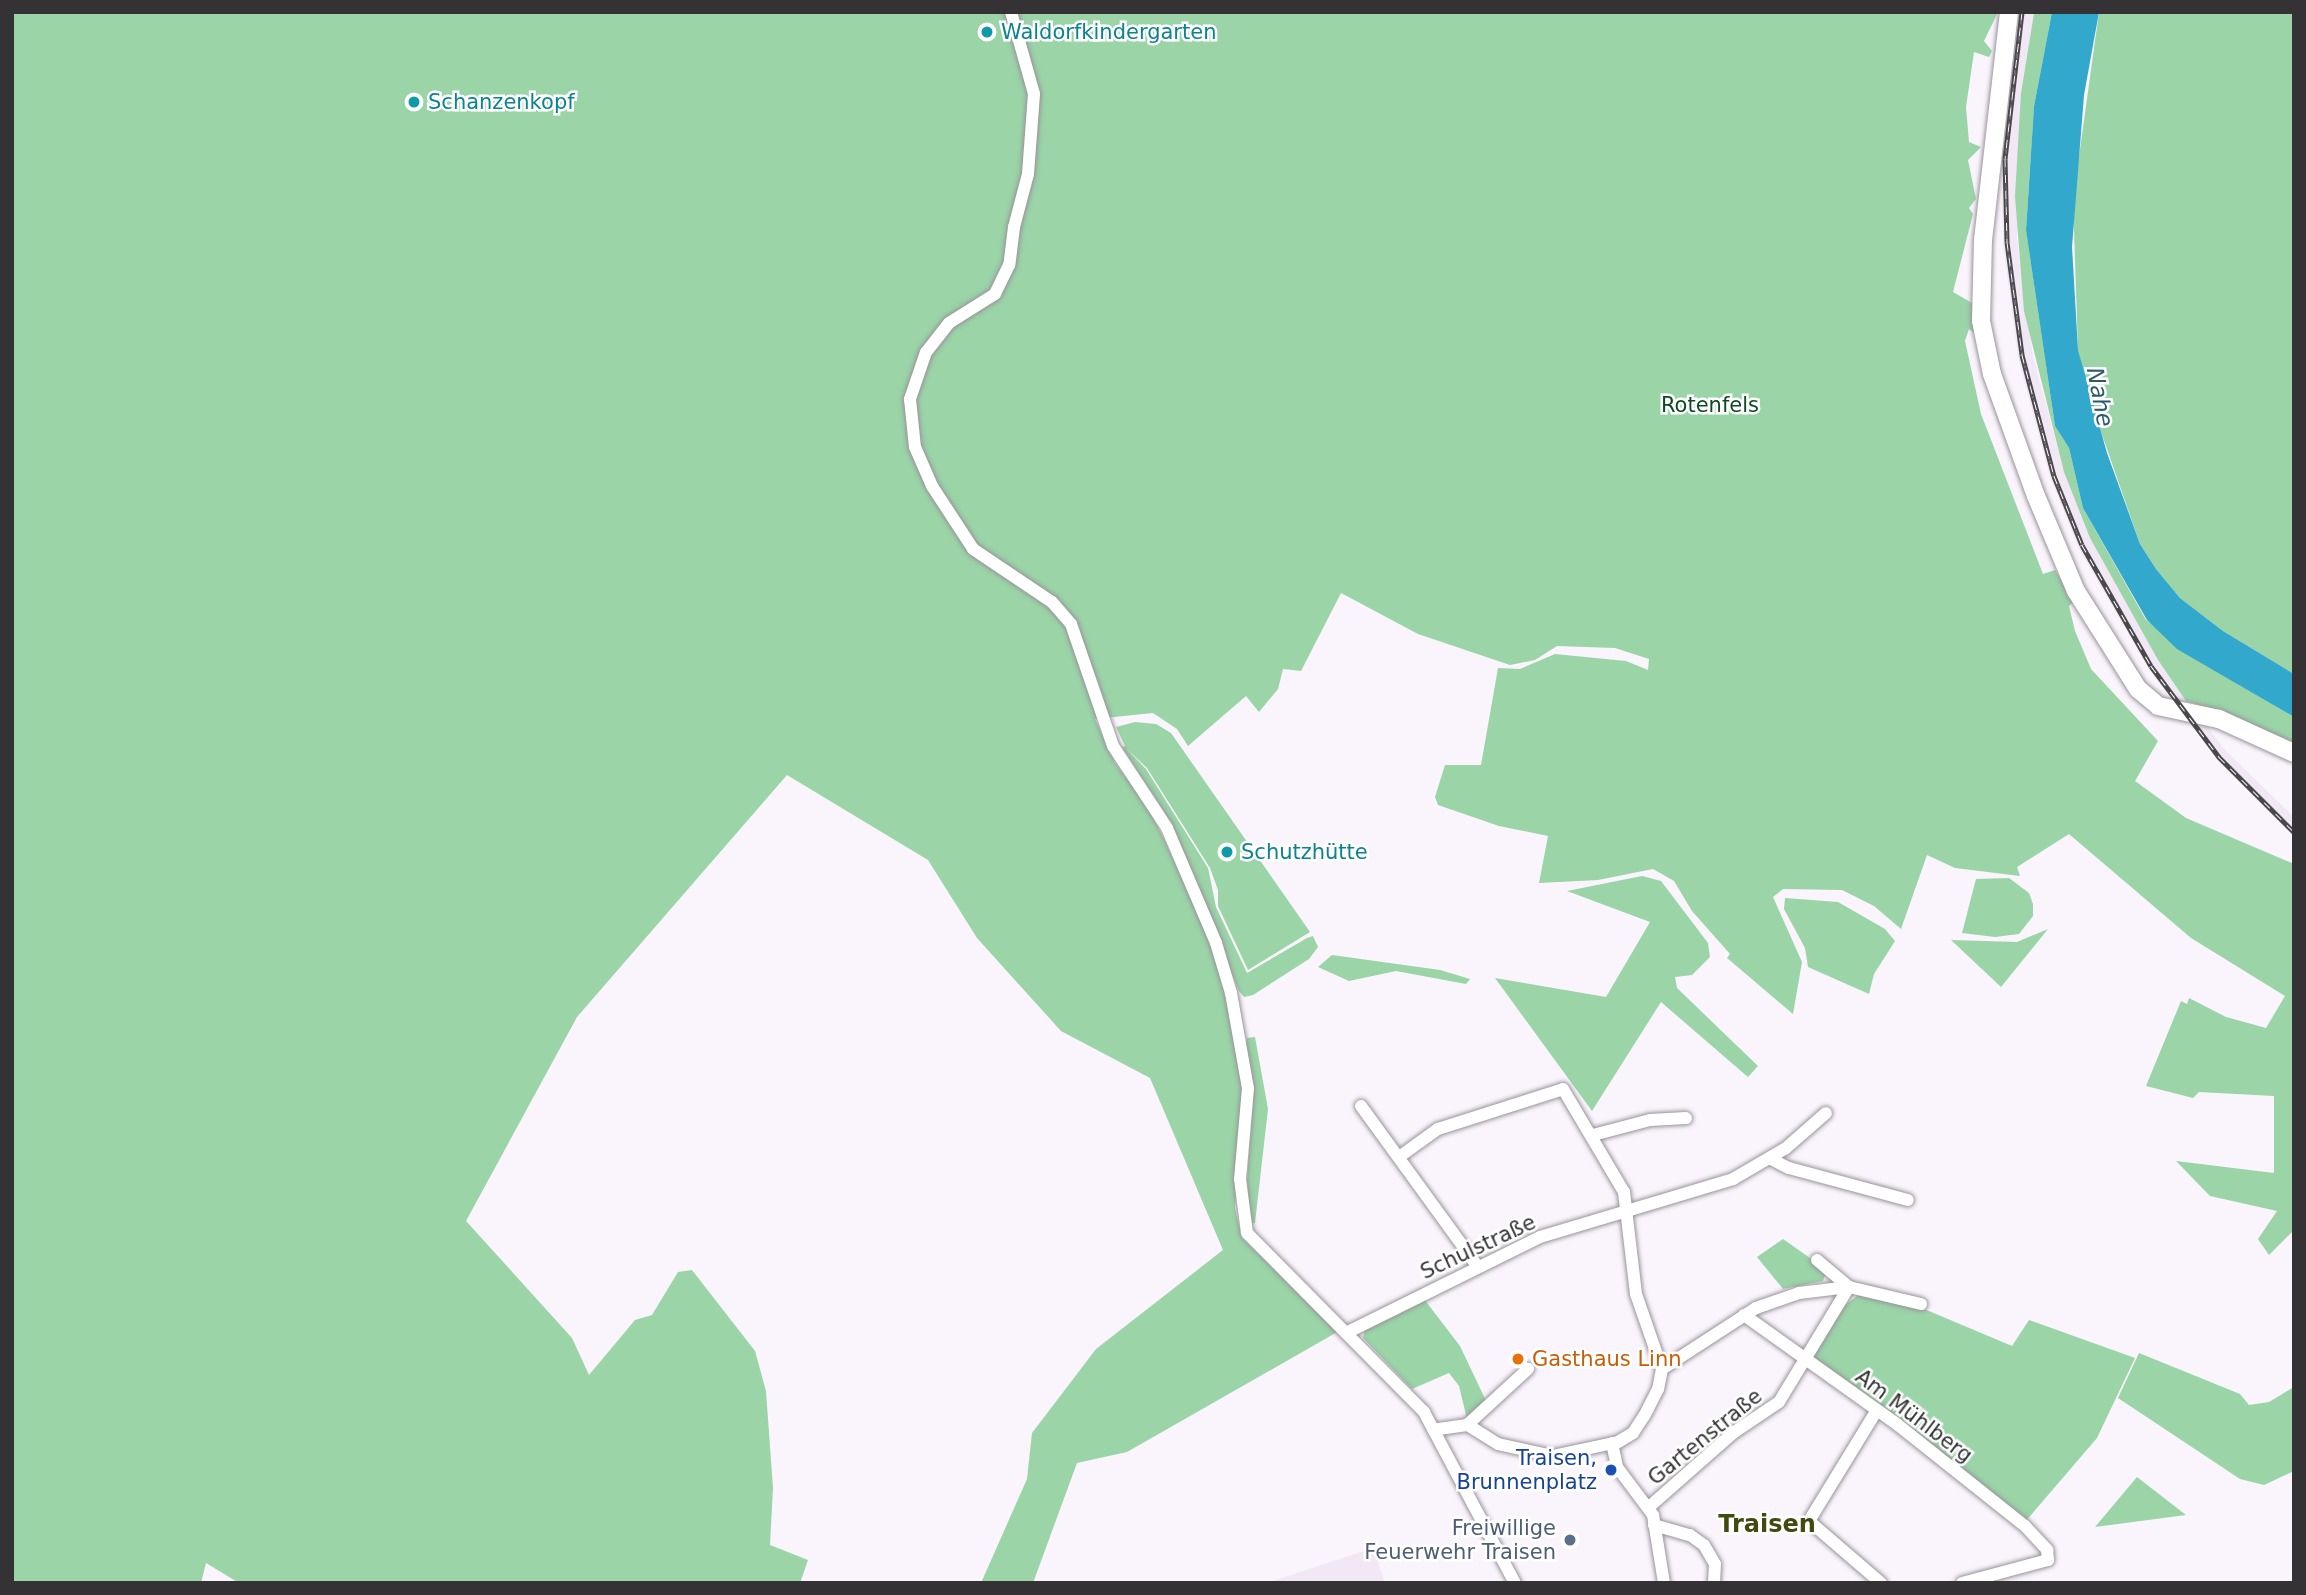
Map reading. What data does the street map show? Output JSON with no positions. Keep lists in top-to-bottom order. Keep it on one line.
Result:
{"streets":{"street":["Schulstraße","Am Mühlberg","Gartenstraße"]},"crossings":[["Am Mühlberg","Gartenstraße"]],"districts":["Traisen"],"water":["Nahe"],"parks":["Rotenfels"],"places":["Waldorfkindergarten","Schanzenkopf","Schutzhütte","Gasthaus Linn","Traisen, Brunnenplatz","Freiwillige Feuerwehr Traisen"]}
